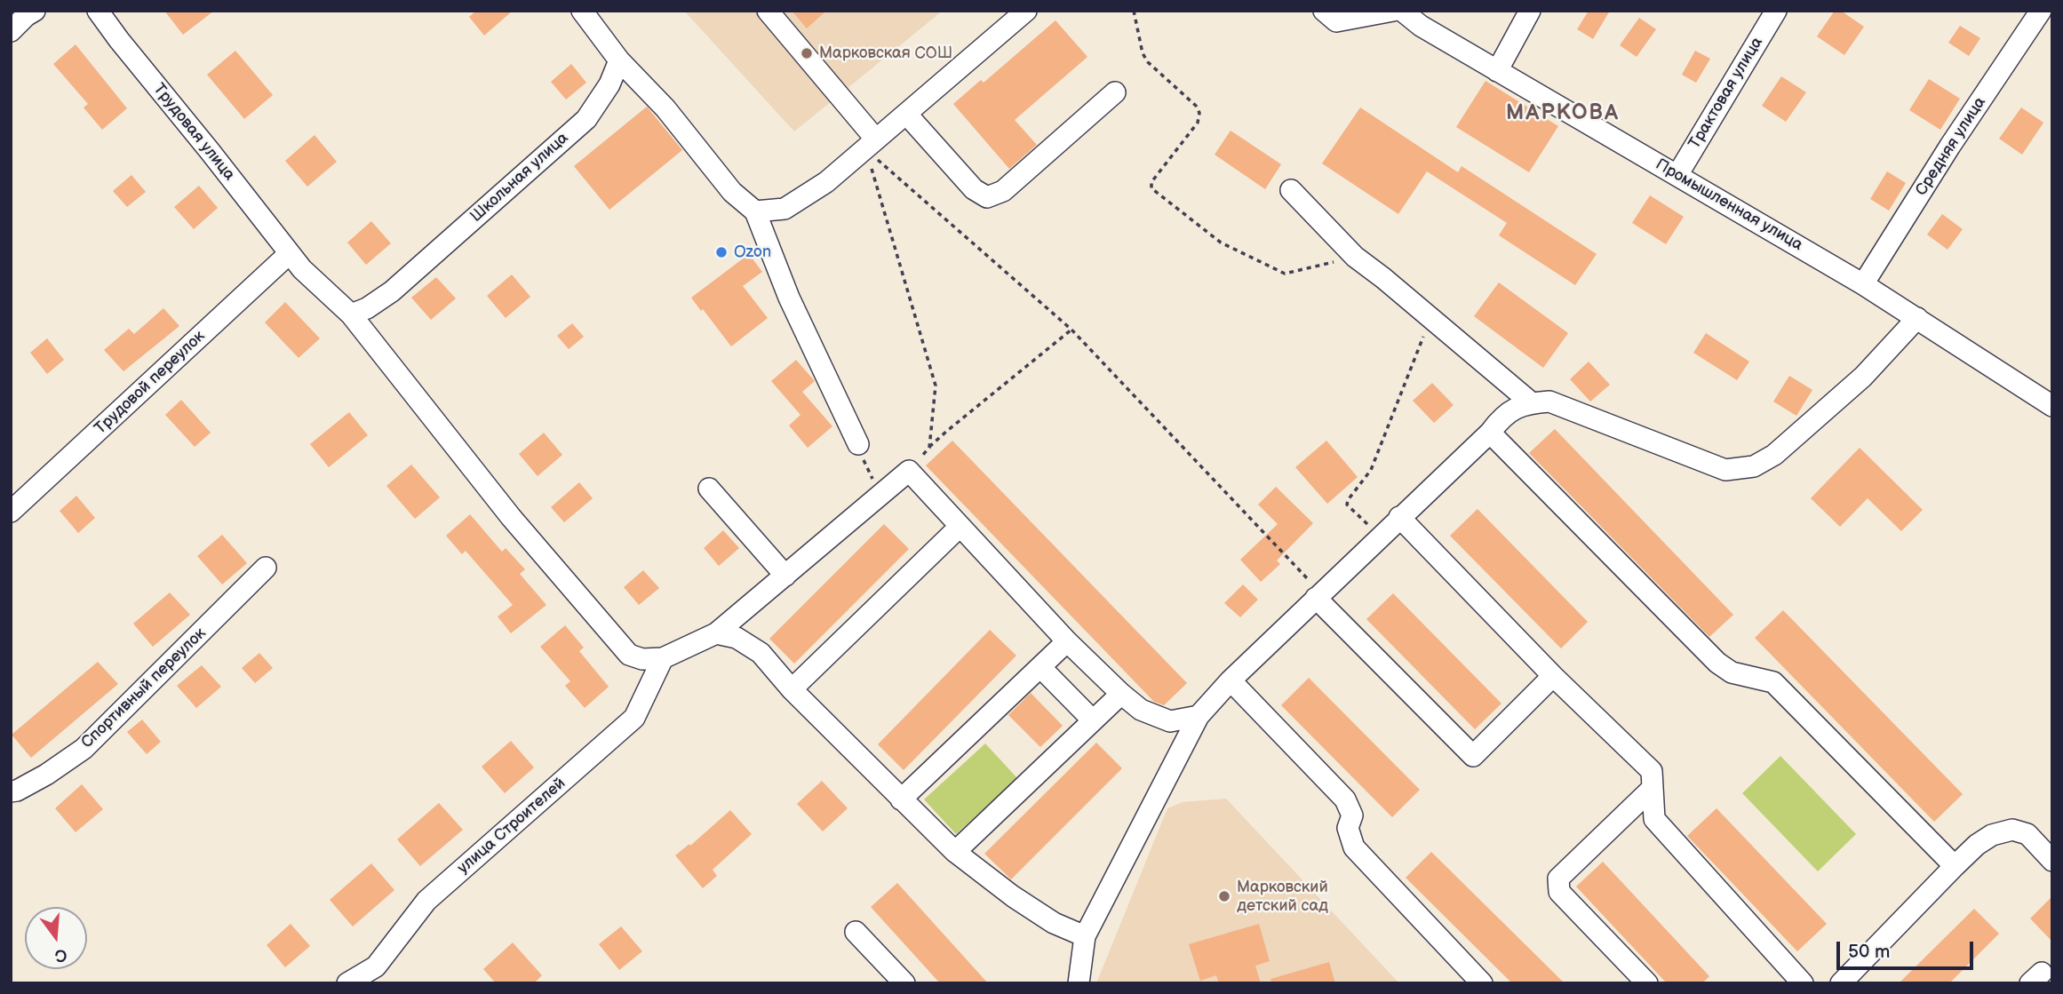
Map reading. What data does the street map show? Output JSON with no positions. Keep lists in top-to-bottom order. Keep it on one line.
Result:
{"streets":{"street":["Трактовая улица","Трудовая улица","Средняя улица","Школьная улица","Промышленная улица","Трудовой переулок","Спортивный переулок","улица Строителей"]},"crossings":[["Трактовая улица","Промышленная улица"],["Трудовая улица","Школьная улица"],["Трудовая улица","Трудовой переулок"],["Трудовая улица","улица Строителей"],["Средняя улица","Промышленная улица"]],"districts":["МАРКОВА"],"places":["Марковская СОШ","Ozon","Марковский детский сад"],"scale_bar":"50 m","north":"bottom"}
